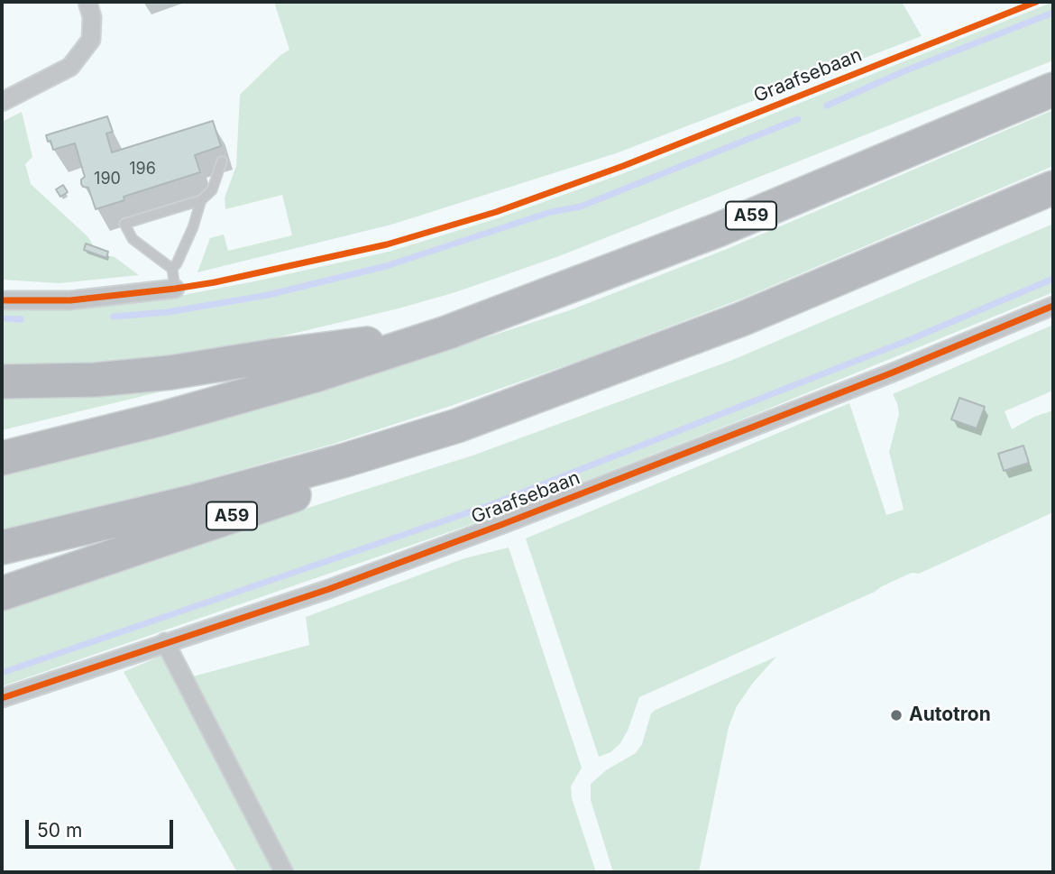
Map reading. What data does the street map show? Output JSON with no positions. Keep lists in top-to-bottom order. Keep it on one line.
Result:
{"streets":{"highway":["A59"],"street":["Graafsebaan"]},"places":["Autotron"],"house_numbers":["196","190"],"scale_bar":"50 m"}
